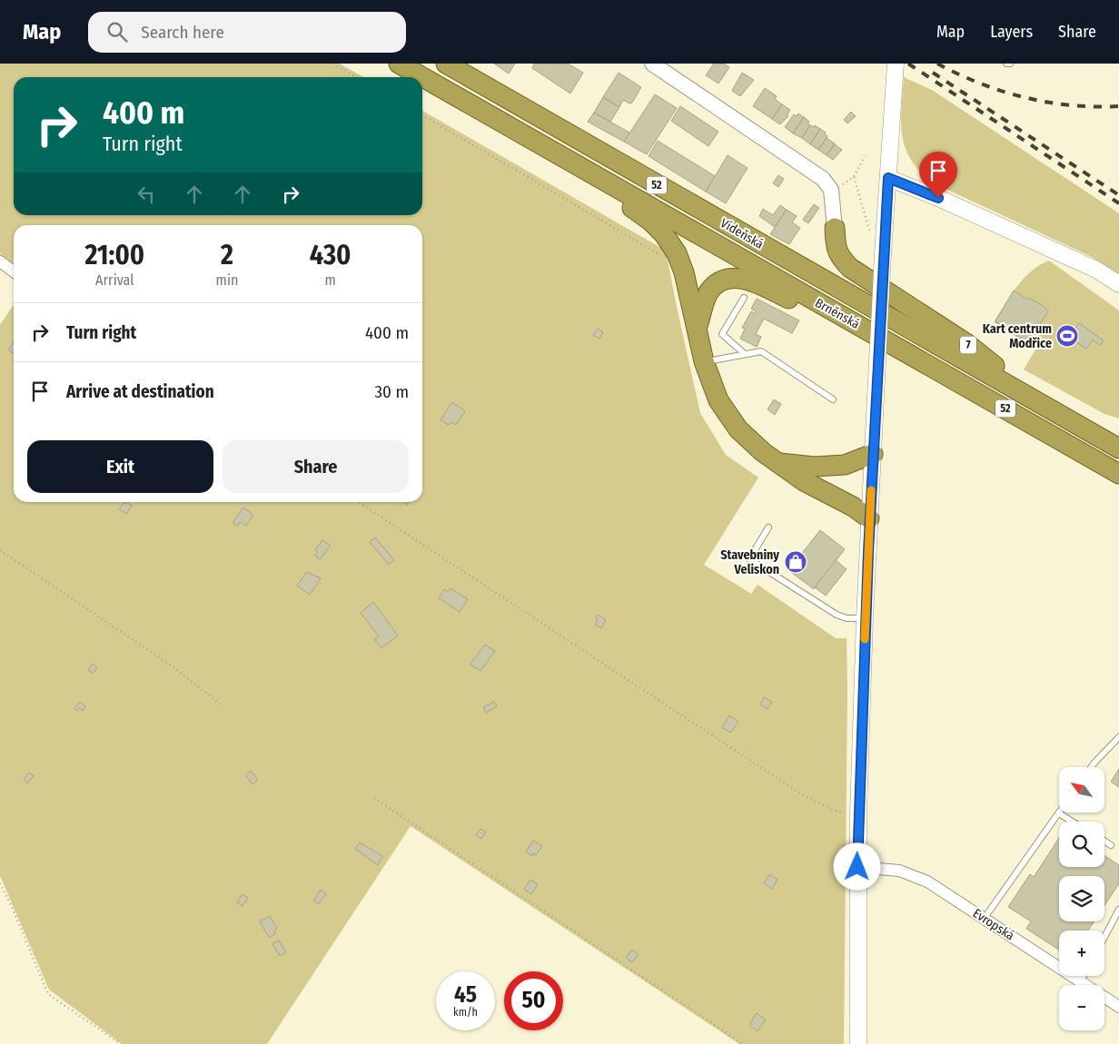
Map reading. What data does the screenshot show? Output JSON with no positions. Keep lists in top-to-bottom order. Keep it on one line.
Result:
{"streets":{"highway":["52","Vídeňská","Brněnská","7"],"street":["Evropská"]},"crossings":[["52","Vídeňská"],["52","Brněnská"],["52","7"],["Vídeňská","7"]],"places":{"sports":["Kart centrum Modřice"],"shop":["Stavebniny Veliskon"]},"north":"top left","page":{"header":"Map","search":"Search here","nav":["Map","Layers","Share"],"turn":["400 m","Turn right"],"eta":["21:00","Arrival","2","min","430","m"],"list":[{"name":"Turn right","value":"400 m"},{"name":"Arrive at destination","value":"30 m"}],"buttons":["Exit","Share"],"map_buttons":["+","−"],"speed":"45 km/h","limit":"50"}}
